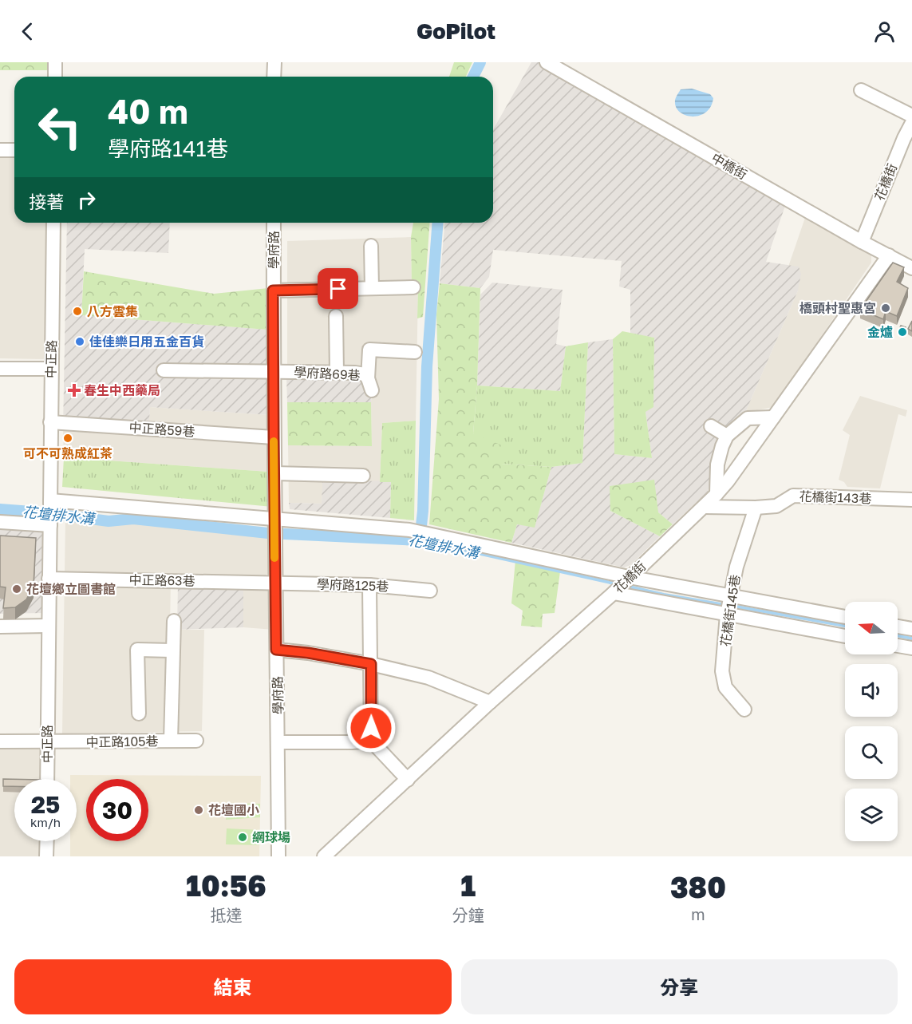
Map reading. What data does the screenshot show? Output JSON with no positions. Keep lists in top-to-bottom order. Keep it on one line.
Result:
{"streets":{"street":["中橋街","花橋街","學府路","中正路","學府路69巷","中正路59巷","花橋街143巷","中正路63巷","學府路125巷","花橋街145巷","中正路105巷"]},"crossings":[["中橋街","花橋街"],["花橋街","花橋街143巷"],["學府路","學府路69巷"],["學府路","中正路59巷"],["學府路","中正路63巷"],["學府路","學府路125巷"],["中正路","中正路59巷"],["中正路","中正路63巷"],["中正路","中正路105巷"],["花橋街143巷","花橋街145巷"],["中正路63巷","學府路125巷"]],"water":["花壇排水溝"],"places":{"other":["橋頭村聖惠宮","八方雲集","金爐","佳佳樂日用五金百貨","可不可熟成紅茶","花壇鄉立圖書館","花壇國小","網球場"],"health":["春生中西藥局"]},"north":"left","page":{"header":"GoPilot","turn":["40 m","學府路141巷"],"then":"接著","speed":"25 km/h","limit":"30","eta":["10:56","抵達","1","分鐘","380","m"],"buttons":["結束","分享"]}}
